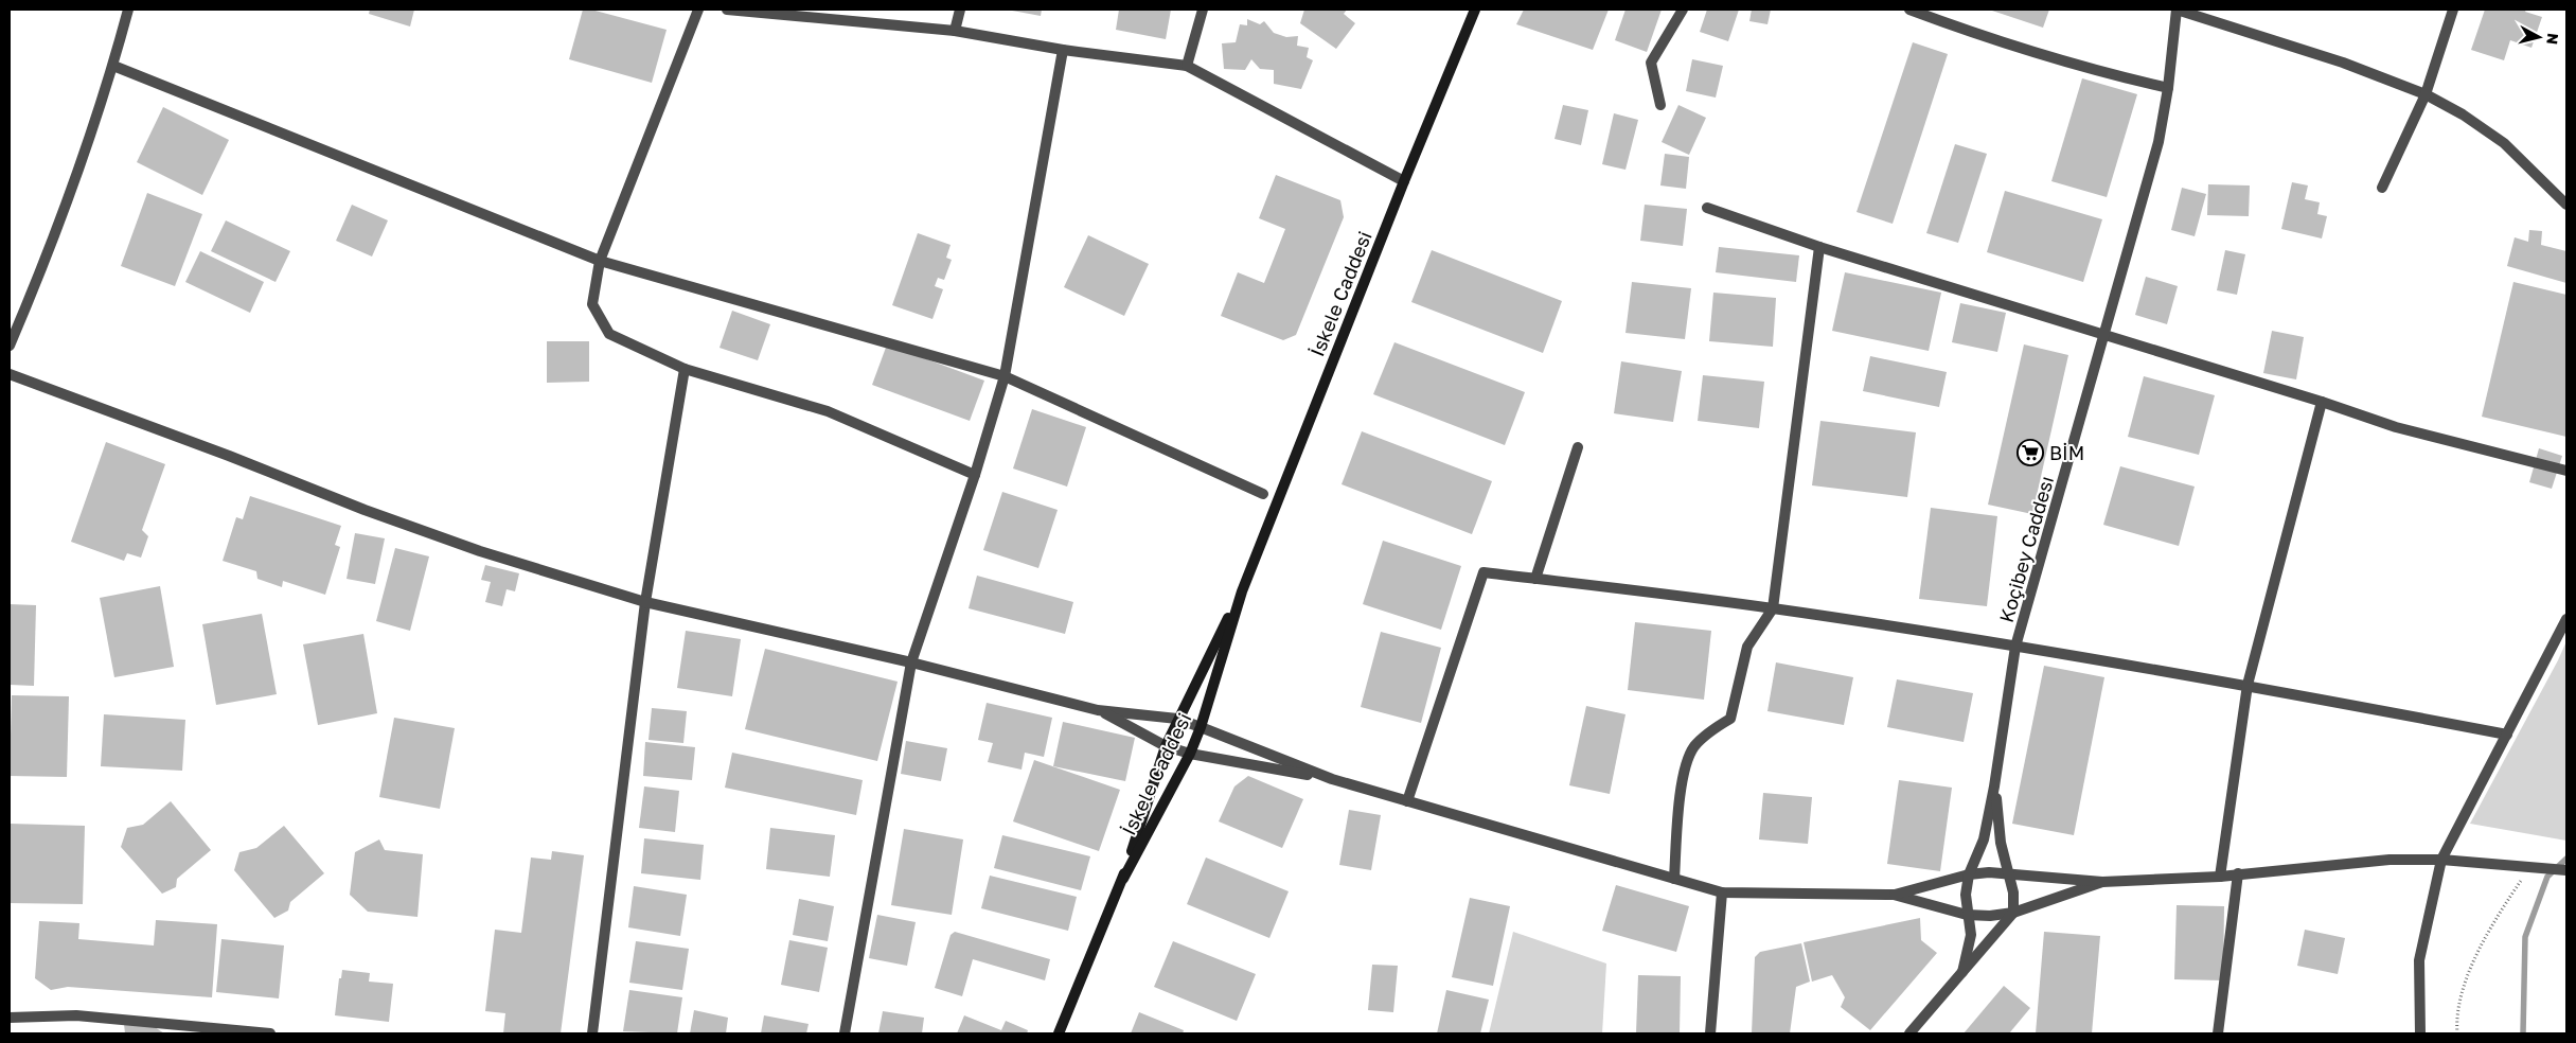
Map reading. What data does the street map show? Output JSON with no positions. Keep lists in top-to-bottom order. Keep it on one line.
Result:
{"streets":{"main road":["İskele Caddesi"],"street":["Koçibey Caddesı"]},"places":{"supermarket":["BİM"]},"north":"right"}
